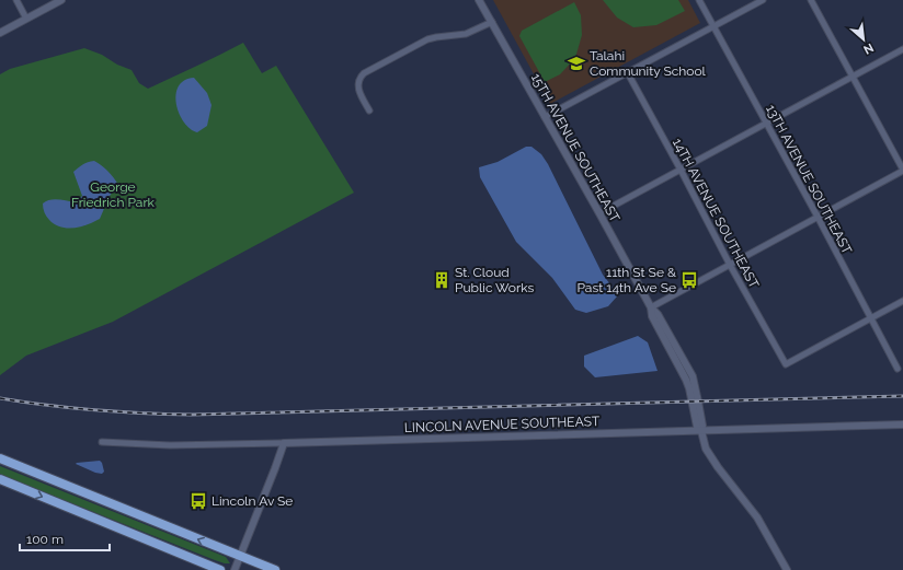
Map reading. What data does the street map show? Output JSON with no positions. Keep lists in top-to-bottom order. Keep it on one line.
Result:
{"streets":{"street":["15TH AVENUE SOUTHEAST","13TH AVENUE SOUTHEAST","14TH AVENUE SOUTHEAST","LINCOLN AVENUE SOUTHEAST"]},"crossings":[["15TH AVENUE SOUTHEAST","LINCOLN AVENUE SOUTHEAST"],["13TH AVENUE SOUTHEAST","14TH AVENUE SOUTHEAST"]],"parks":["George Friedrich Park"],"places":{"school or university":["Talahi Community School"],"building":["St. Cloud Public Works"],"bus stop":["11th St Se & Past 14th Ave Se","Lincoln Av Se"]},"scale_bar":"100 m","north":"bottom right"}
